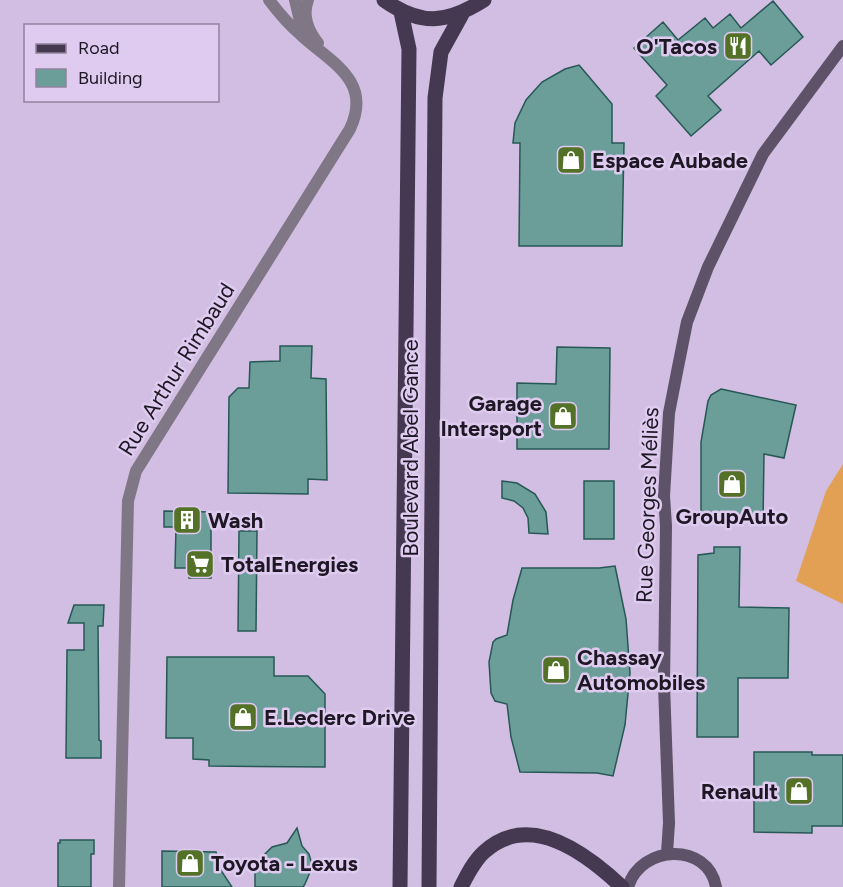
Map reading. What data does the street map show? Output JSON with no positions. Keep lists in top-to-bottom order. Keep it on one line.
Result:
{"streets":{"main road":["Boulevard Abel Gance"],"street":["Rue Arthur Rimbaud","Rue Georges Méliès"]},"places":{"restaurant":["O'Tacos"],"shop":["Espace Aubade","Garage Intersport","GroupAuto","Chassay Automobiles","E.Leclerc Drive","Renault","Toyota - Lexus"],"building":["Wash"],"supermarket":["TotalEnergies"]},"legend":["Road","Building"]}
